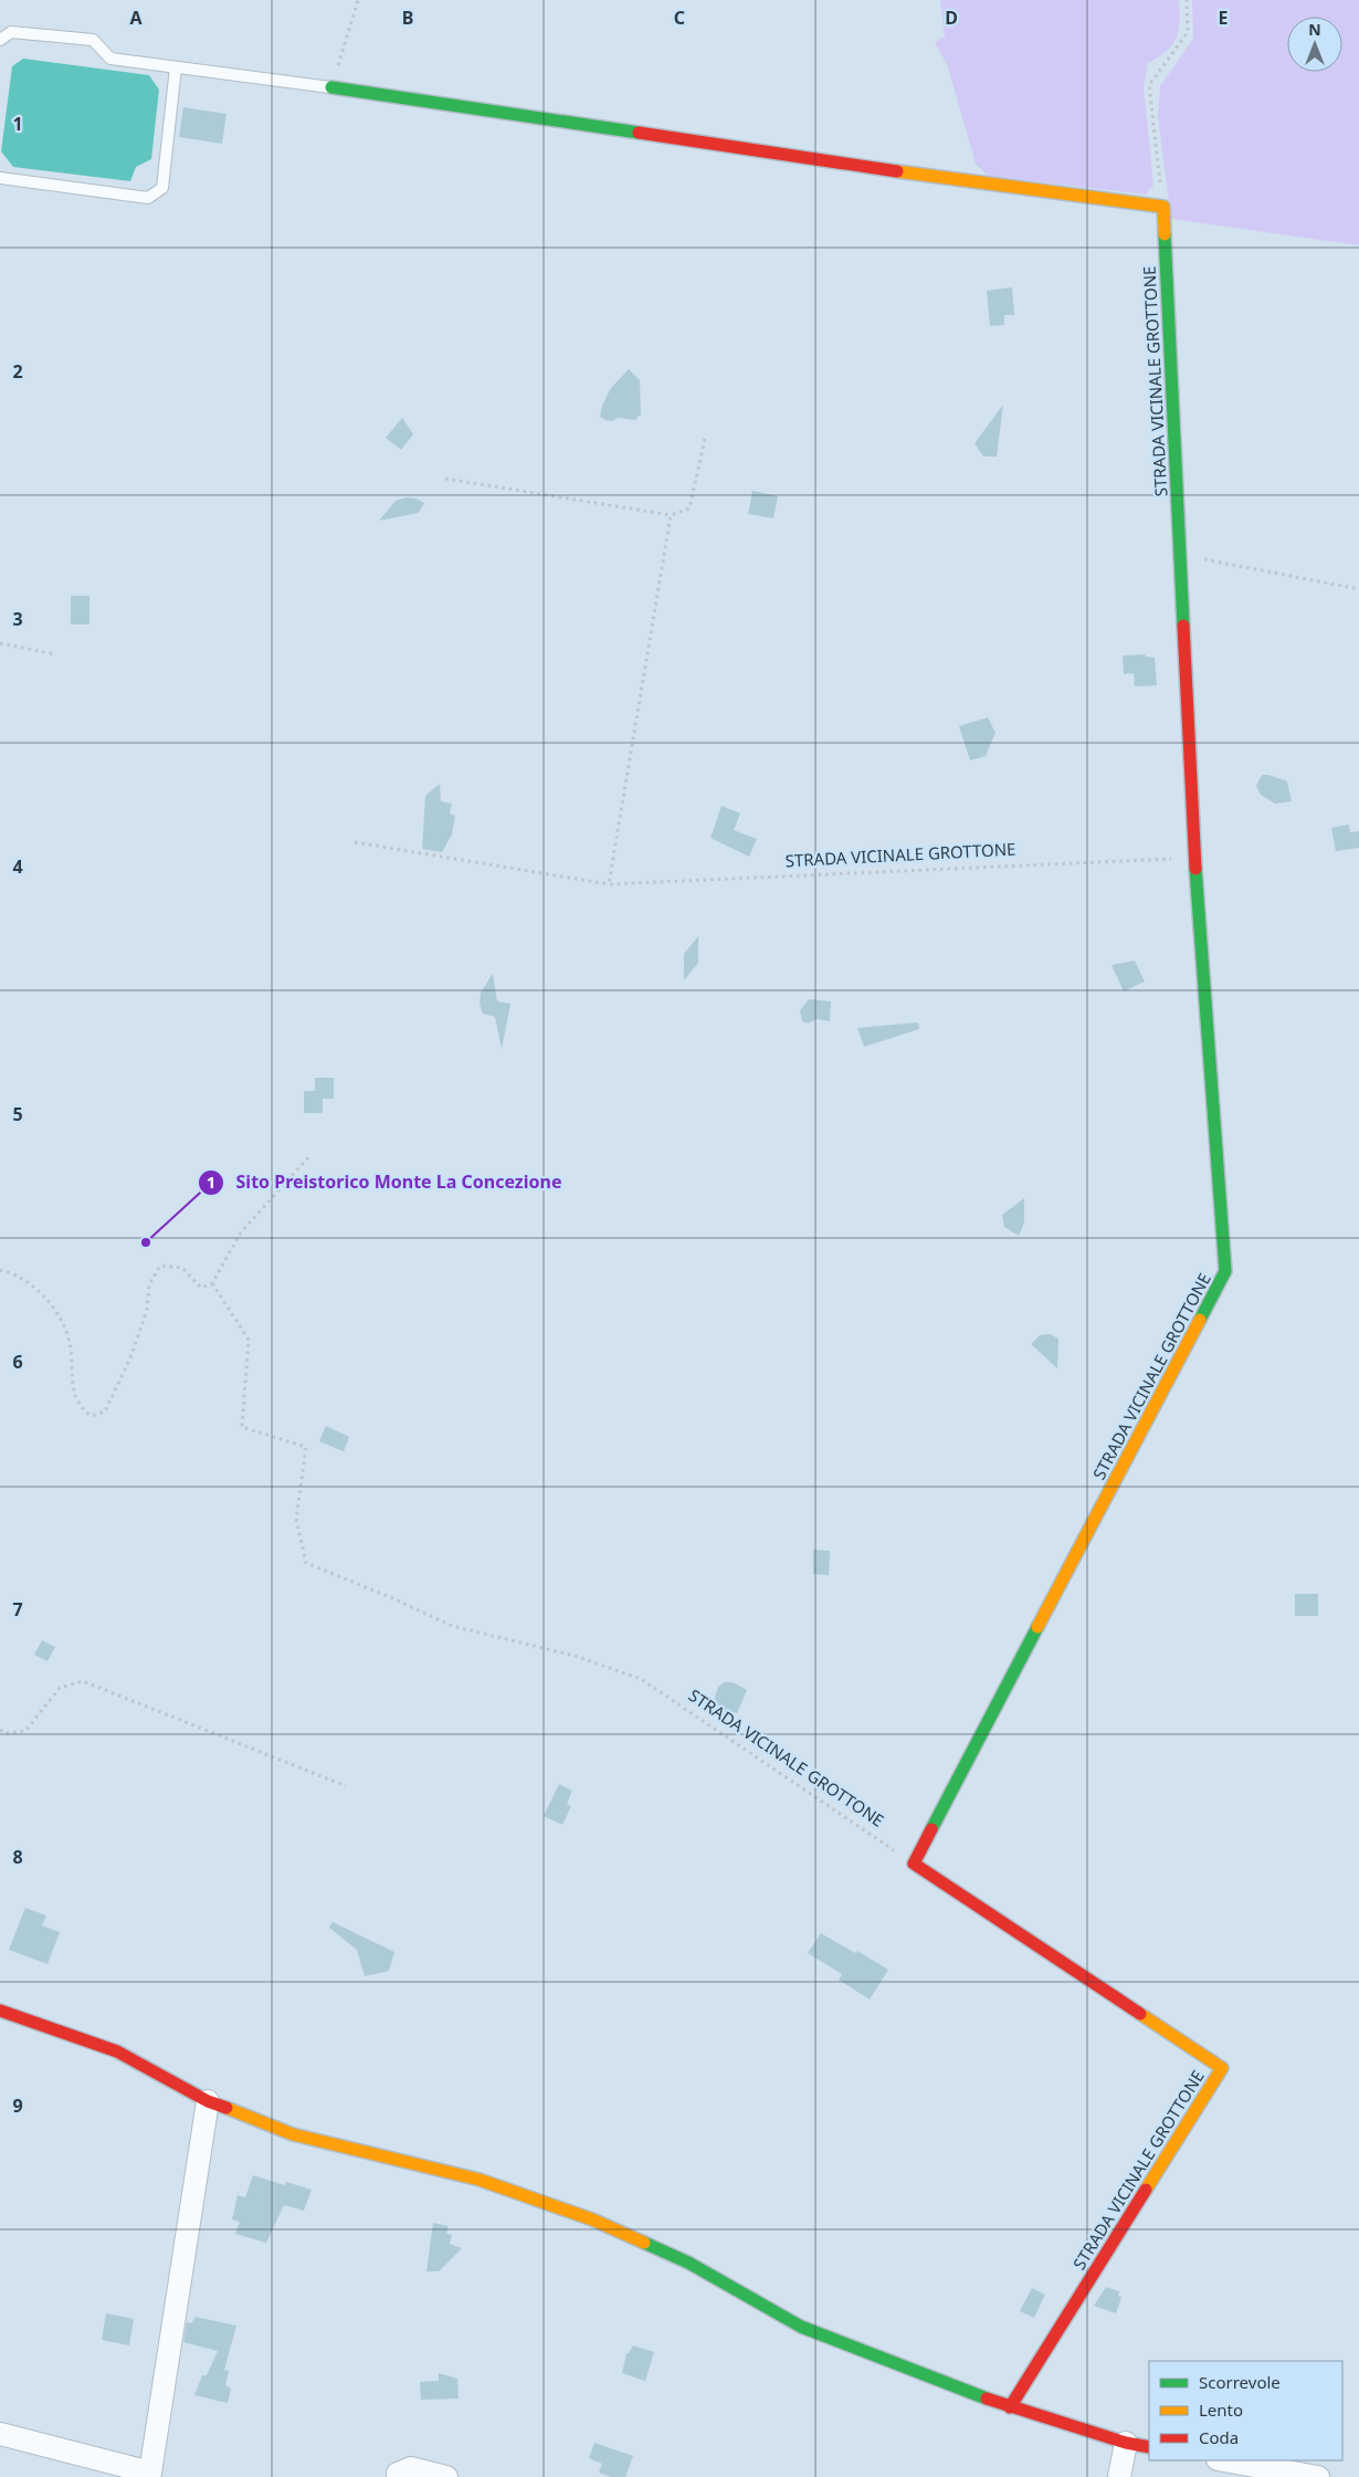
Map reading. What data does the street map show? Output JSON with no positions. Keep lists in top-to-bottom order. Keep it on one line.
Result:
{"streets":{"street":["STRADA VICINALE GROTTONE"]},"places":["Sito Preistorico Monte La Concezione"],"legend":["Scorrevole","Lento","Coda"],"north":"top","grid":{"columns":["A","B","C","D","E"],"rows":["1","2","3","4","5","6","7","8","9"]}}
